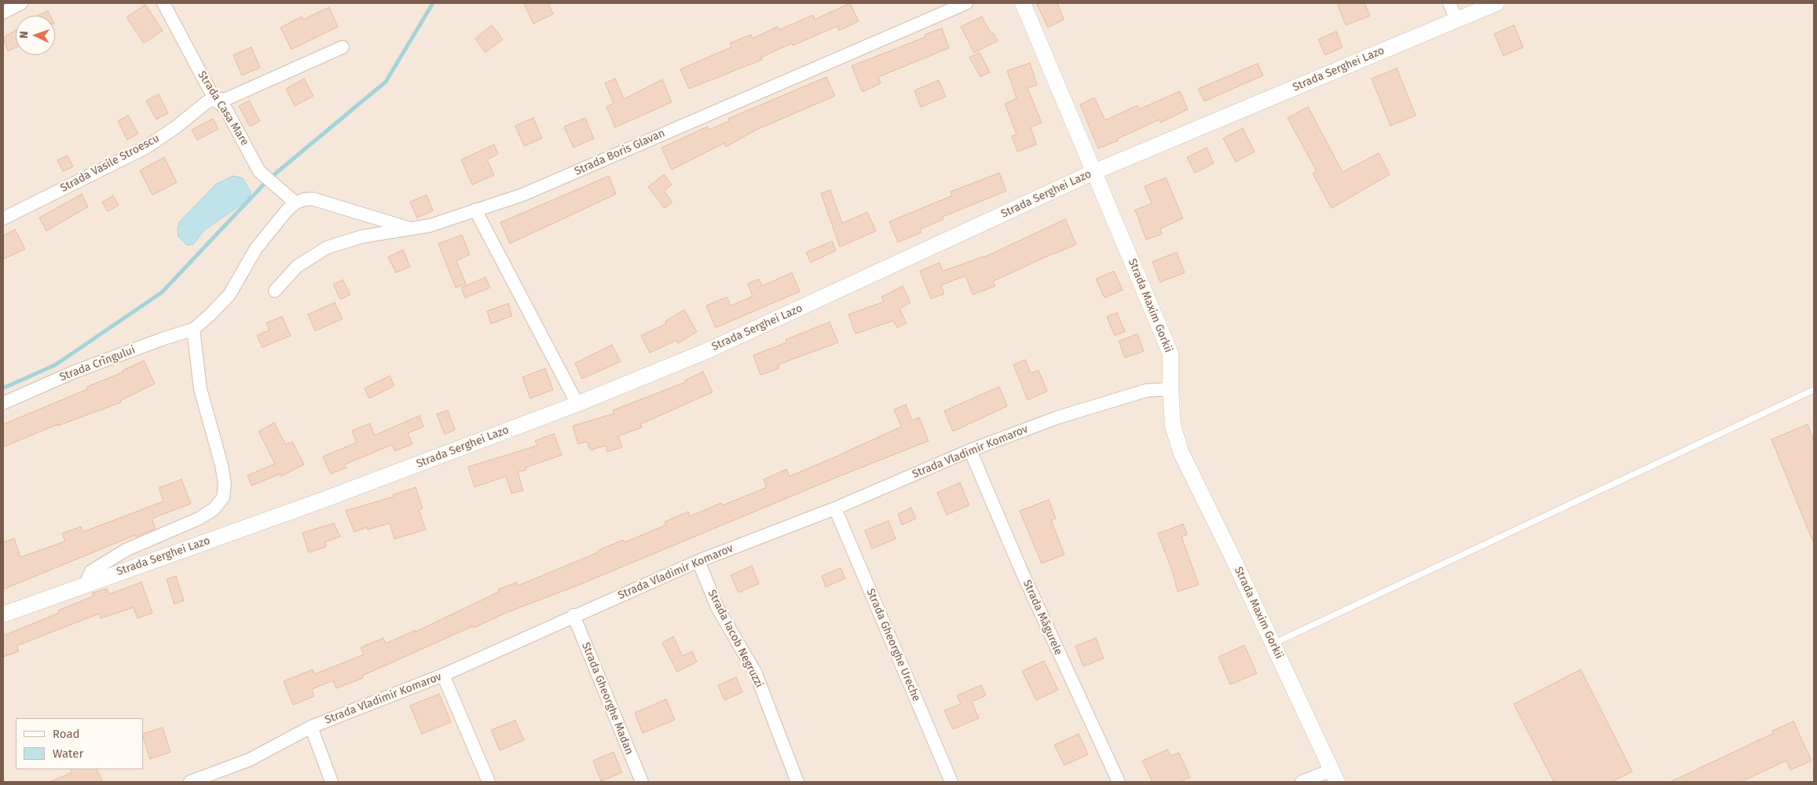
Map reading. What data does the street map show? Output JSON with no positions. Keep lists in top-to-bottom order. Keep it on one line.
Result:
{"streets":{"street":["Strada Serghei Lazo","Strada Casa Mare","Strada Boris Glavan","Strada Vasile Stroescu","Strada Maxim Gorkii","Strada Crîngului","Strada Vladimir Komarov","Strada Măgurele","Strada Iacob Negruzzi","Strada Gheorghe Ureche","Strada Gheorghe Madan"]},"crossings":[["Strada Serghei Lazo","Strada Maxim Gorkii"],["Strada Casa Mare","Strada Vasile Stroescu"],["Strada Maxim Gorkii","Strada Vladimir Komarov"],["Strada Vladimir Komarov","Strada Măgurele"],["Strada Vladimir Komarov","Strada Iacob Negruzzi"],["Strada Vladimir Komarov","Strada Gheorghe Ureche"],["Strada Vladimir Komarov","Strada Gheorghe Madan"]],"legend":["Road","Water"],"north":"left"}
